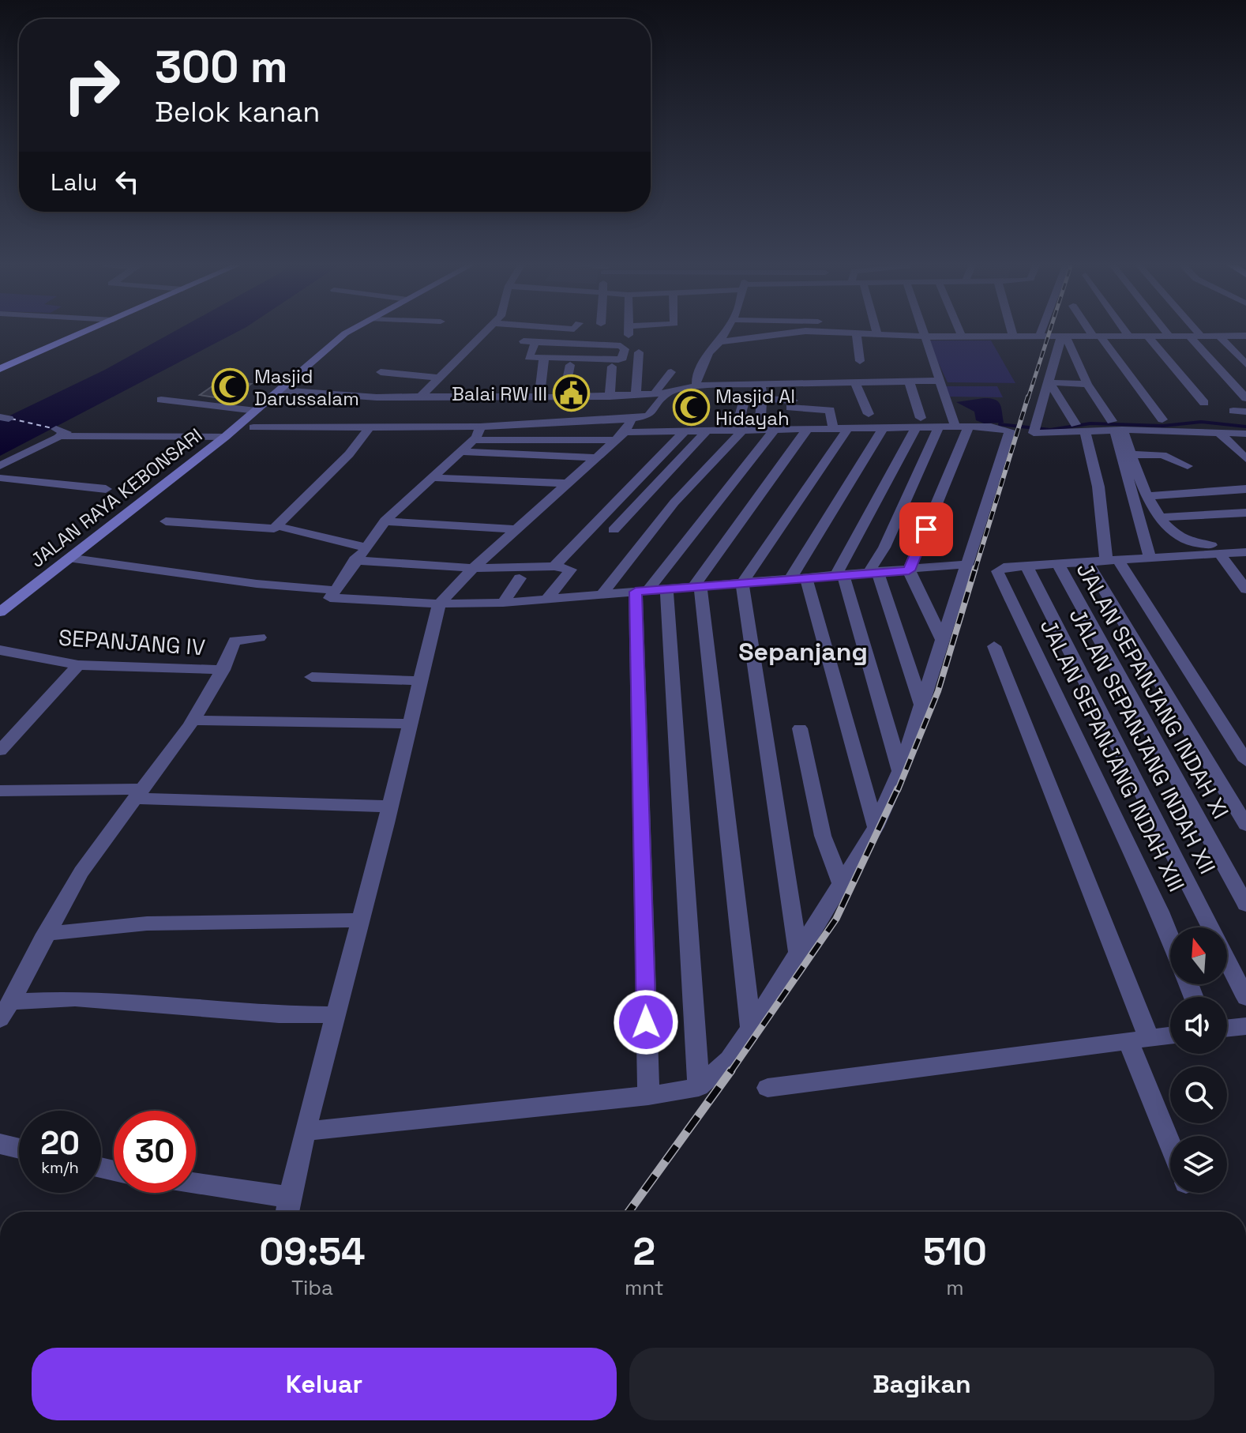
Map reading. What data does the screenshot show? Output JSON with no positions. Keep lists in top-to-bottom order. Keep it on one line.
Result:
{"streets":{"main road":["JALAN RAYA KEBONSARI"],"street":["SEPANJANG IV","JALAN SEPANJANG INDAH XI","JALAN SEPANJANG INDAH XII","JALAN SEPANJANG INDAH XIII"]},"crossings":[["JALAN SEPANJANG INDAH XII","JALAN SEPANJANG INDAH XIII"]],"districts":["Sepanjang"],"places":{"mosque":["Masjid Darussalam","Masjid Al Hidayah"],"public building":["Balai RW III"]},"north":"top","page":{"turn":["300 m","Belok kanan"],"then":"Lalu","speed":"20 km/h","limit":"30","eta":["09:54","Tiba","2","mnt","510","m"],"buttons":["Keluar","Bagikan"]}}
